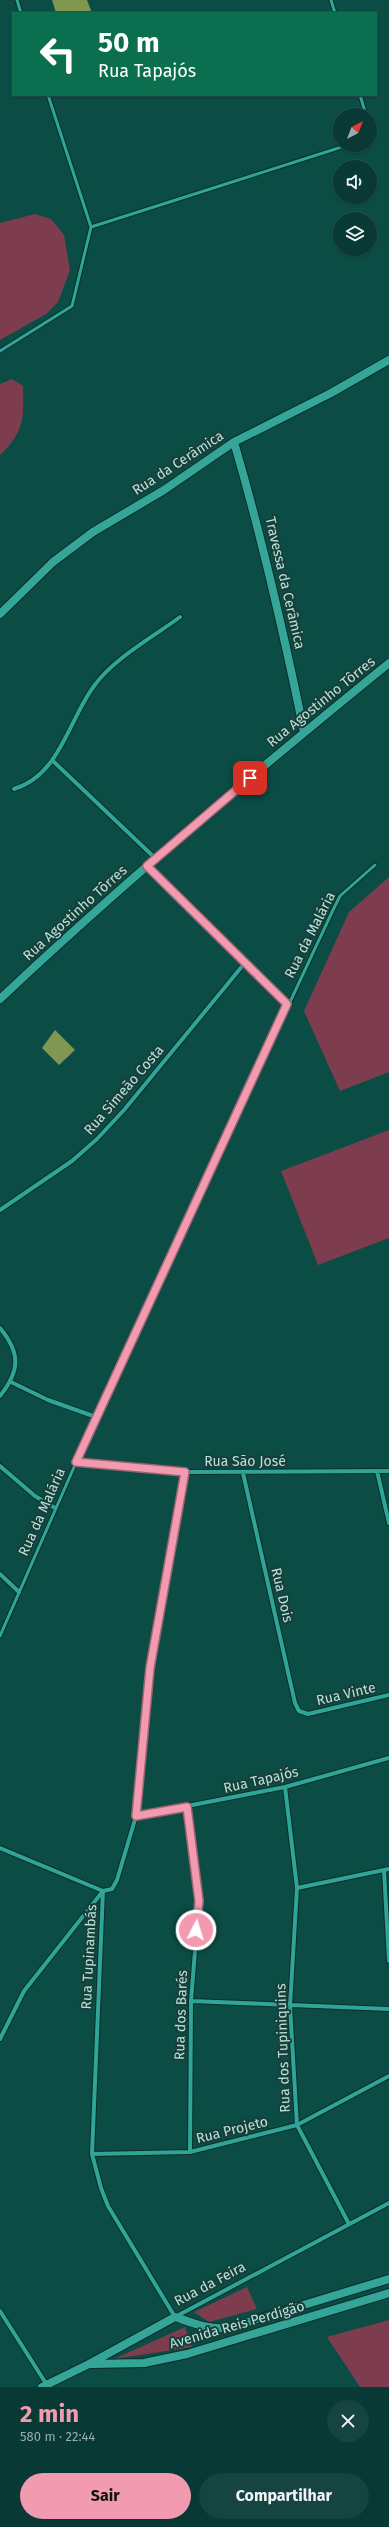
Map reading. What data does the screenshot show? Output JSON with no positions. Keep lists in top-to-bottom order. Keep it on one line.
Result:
{"streets":{"street":["Rua da Cerâmica","Travessa da Cerâmica","Rua Agostinho Tôrres","Rua Simeão Costa","Rua São José","Rua Dois","Rua Vinte","Rua Tapajós","Rua Tupinambás","Rua dos Barés","Rua dos Tupiniquins","Rua Projeto","Rua da Feira","Avenida Reis Perdigão"],"lane":["Rua da Malária"]},"crossings":[["Rua da Cerâmica","Travessa da Cerâmica"],["Travessa da Cerâmica","Rua Agostinho Tôrres"],["Rua da Malária","Rua São José"],["Rua São José","Rua Dois"],["Rua São José","Rua Tupinambás"],["Rua Dois","Rua Vinte"],["Rua Tapajós","Rua Tupinambás"],["Rua Tapajós","Rua dos Barés"],["Rua Tapajós","Rua dos Tupiniquins"],["Rua Tupinambás","Rua Projeto"],["Rua Tupinambás","Rua da Feira"],["Rua Tupinambás","Avenida Reis Perdigão"],["Rua dos Barés","Rua Projeto"],["Rua dos Tupiniquins","Rua Projeto"],["Rua dos Tupiniquins","Rua da Feira"],["Rua da Feira","Avenida Reis Perdigão"]],"north":"top right","page":{"turn":["50 m","Rua Tapajós"],"heading":["2 min","580 m · 22:44"],"buttons":["Sair","Compartilhar"]}}
